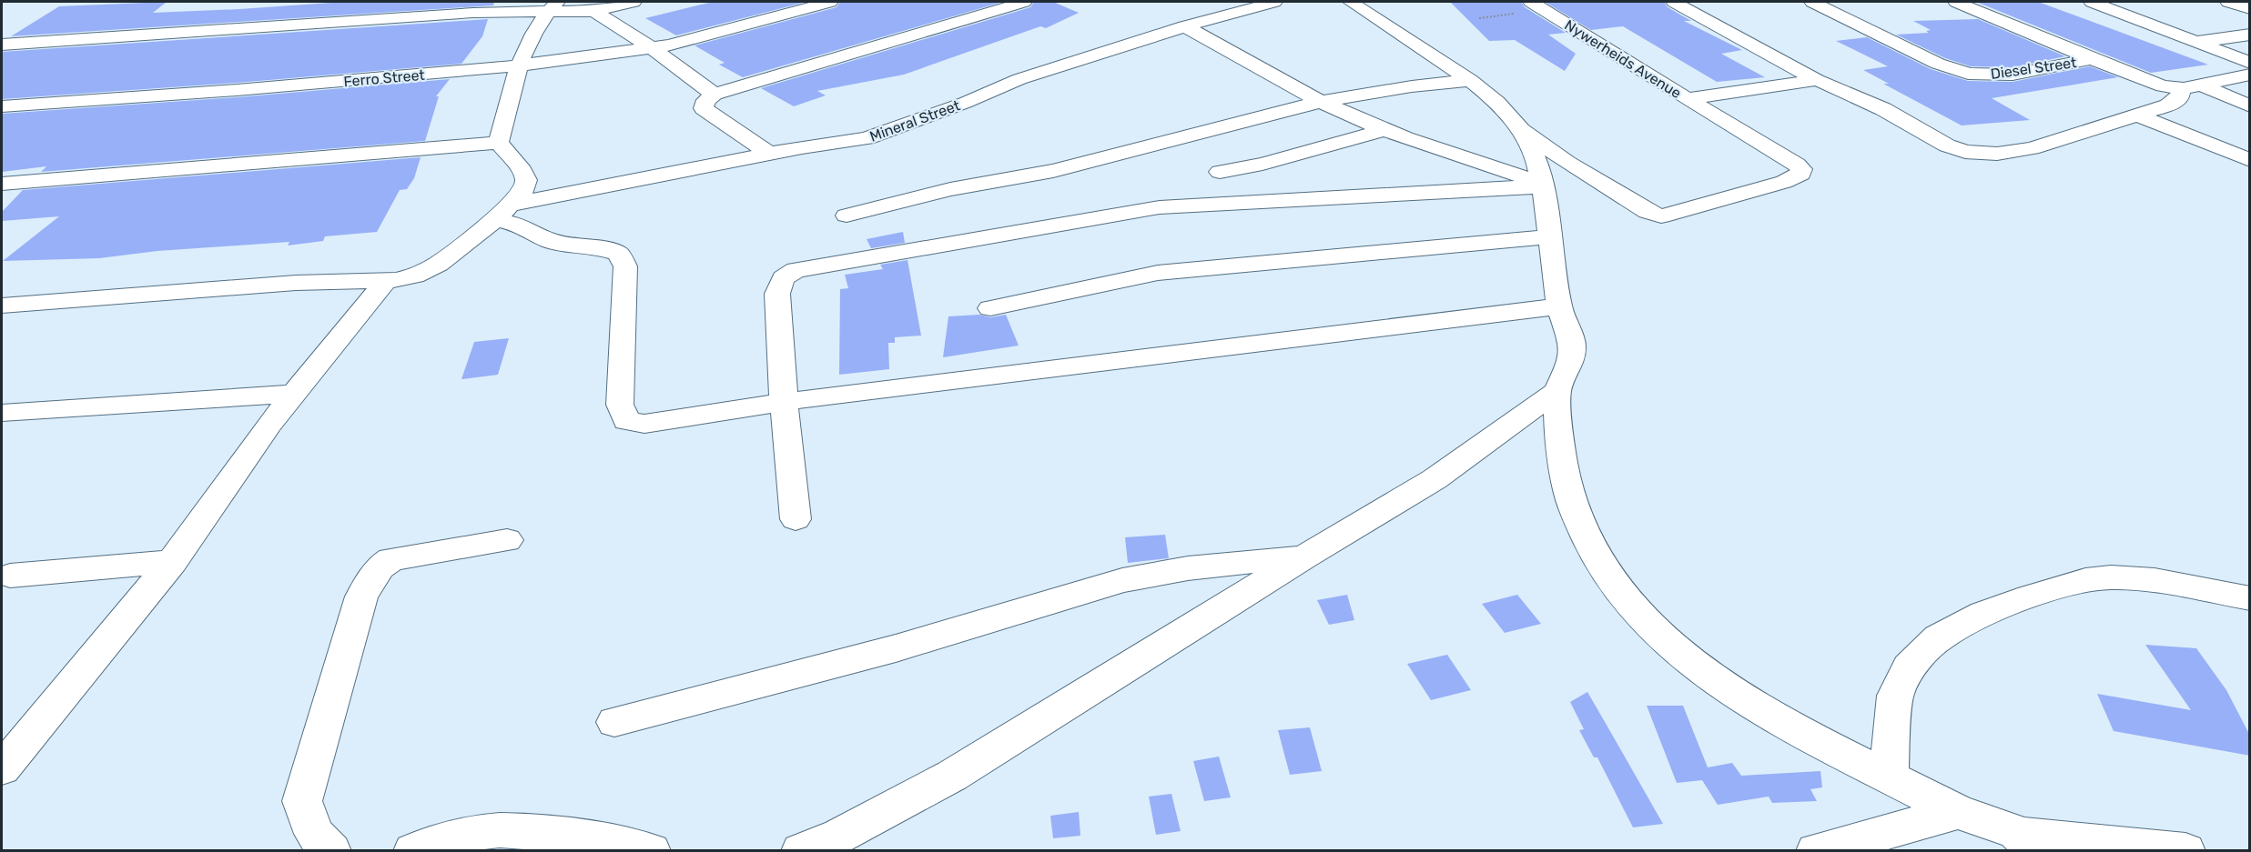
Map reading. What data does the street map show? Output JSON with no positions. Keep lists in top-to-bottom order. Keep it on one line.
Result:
{"streets":{"street":["Nywerheids Avenue","Diesel Street","Ferro Street","Mineral Street"]}}
